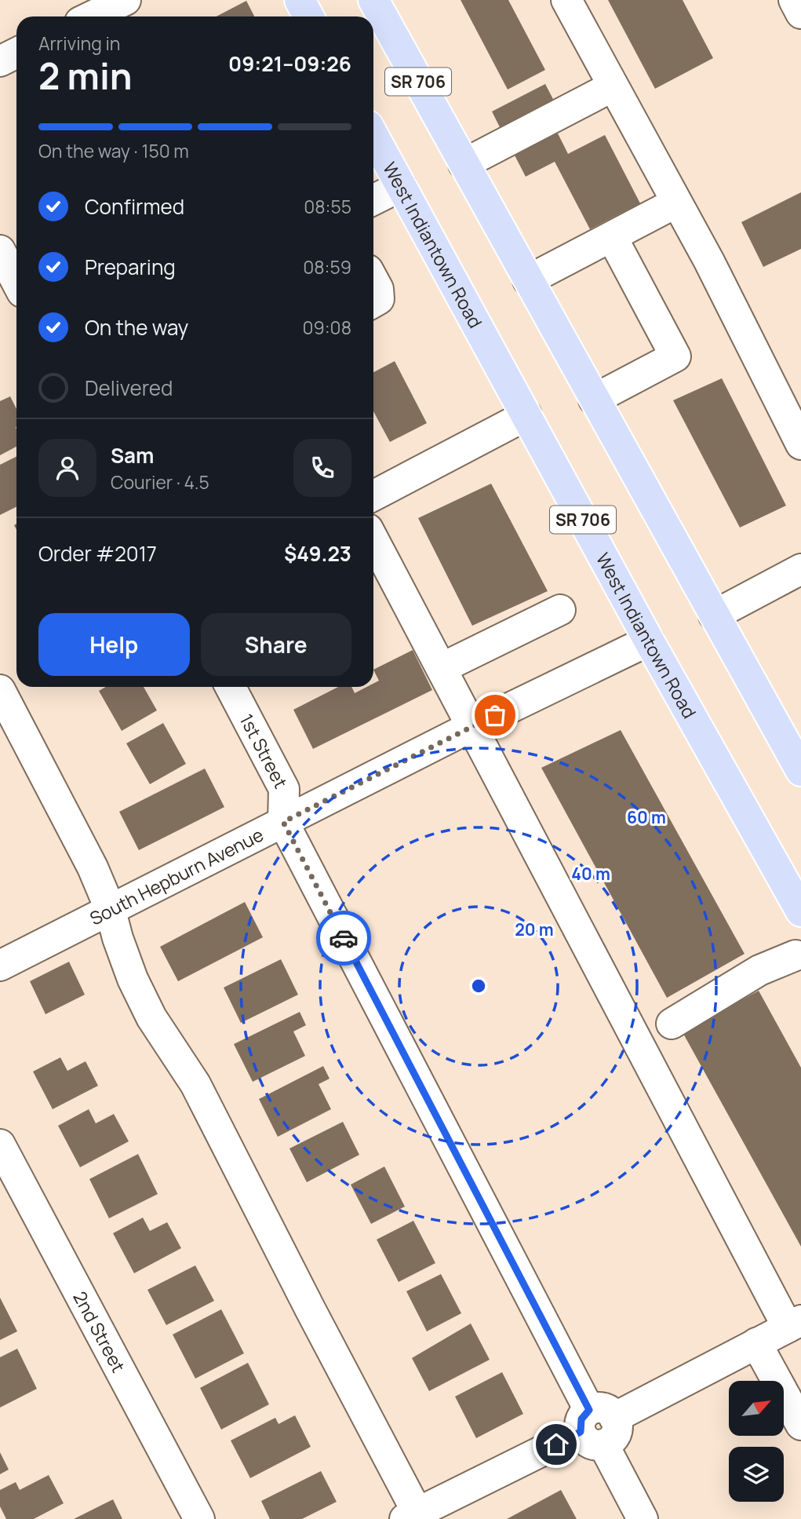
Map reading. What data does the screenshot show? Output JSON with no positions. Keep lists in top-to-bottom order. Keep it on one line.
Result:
{"streets":{"main road":["SR 706","West Indiantown Road"],"street":["1st Street","South Hepburn Avenue","2nd Street"]},"crossings":[["West Indiantown Road","South Hepburn Avenue"],["1st Street","South Hepburn Avenue"]],"north":"top right","page":{"heading":["2 min","Arriving in","09:21–09:26"],"panel":["Sam","Courier · 4.5","Order #2017","$49.23"],"bar":"On the way · 150 m","list":[["Confirmed","08:55"],["Preparing","08:59"],["On the way","09:08"],"Delivered"],"buttons":["Help","Share"]},"rings":["60 m","40 m","20 m"]}
